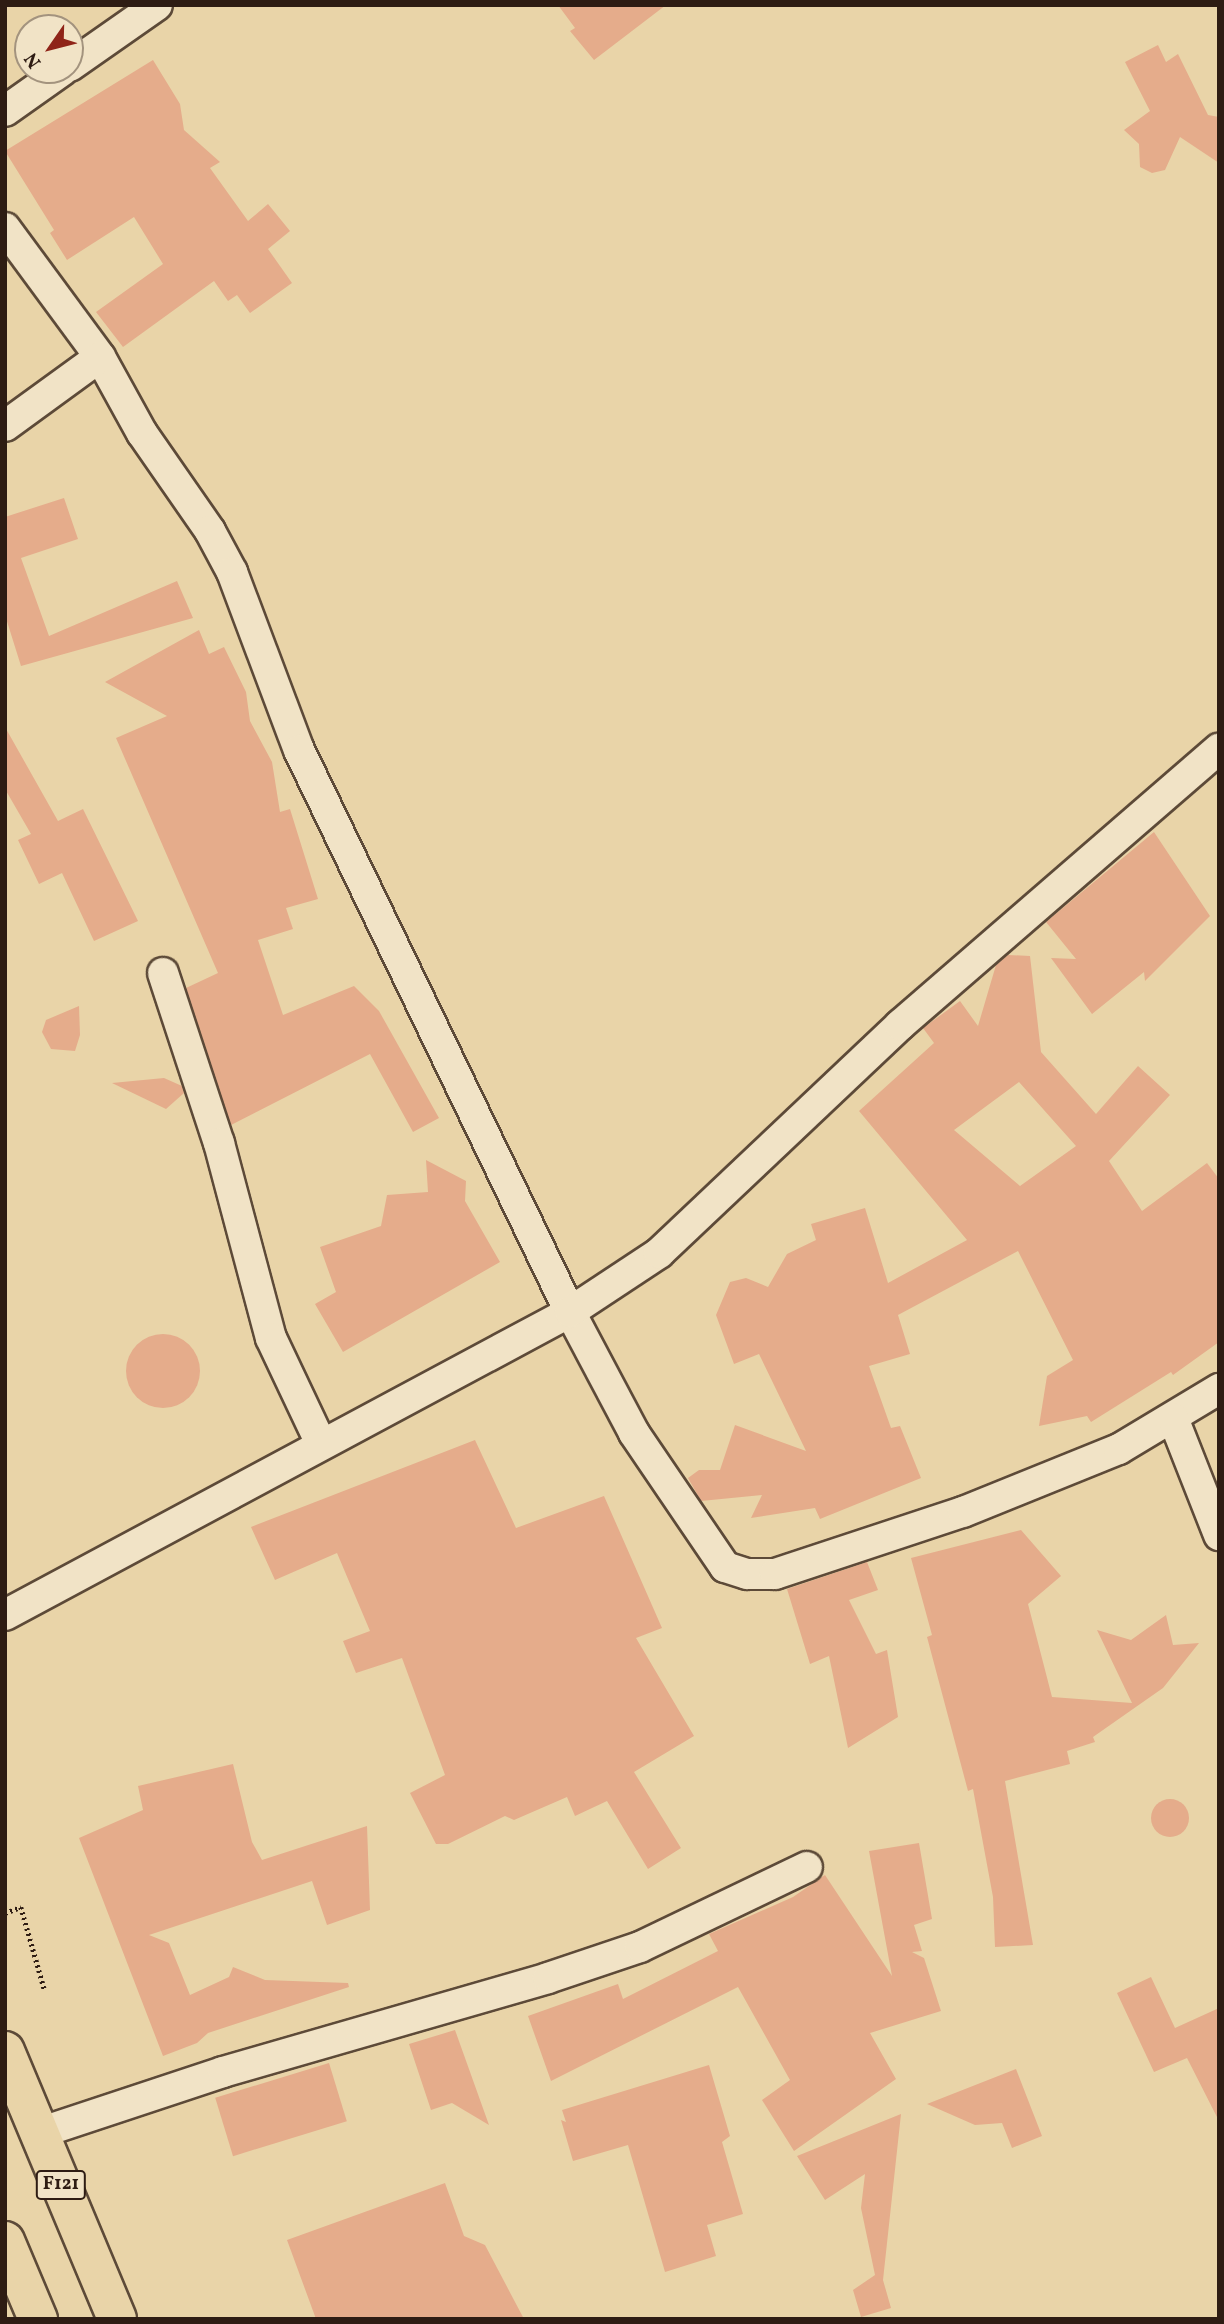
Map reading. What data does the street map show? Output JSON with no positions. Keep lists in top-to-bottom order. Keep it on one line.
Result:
{"streets":{"main road":["F121"]},"north":"bottom left"}
